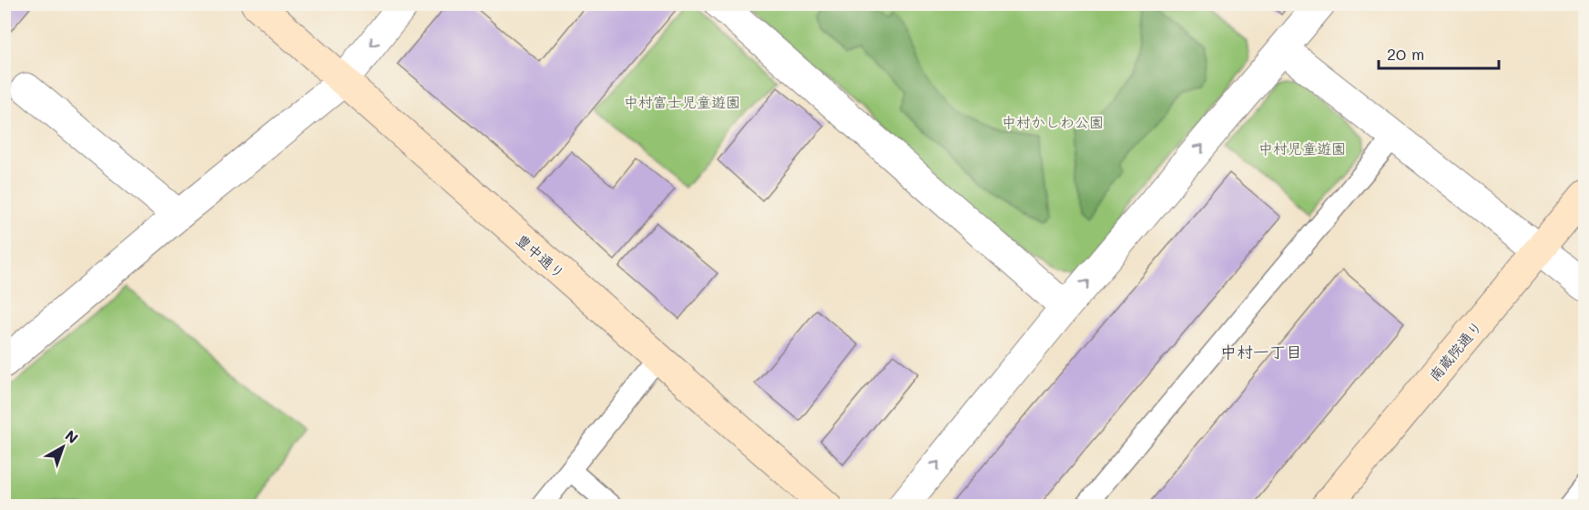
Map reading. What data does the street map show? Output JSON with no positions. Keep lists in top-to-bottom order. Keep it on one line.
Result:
{"streets":{"street":["豊中通り","南蔵院通り"]},"districts":["中村一丁目"],"parks":["中村富士児童遊園","中村かしわ公園","中村児童遊園"],"scale_bar":"20 m","north":"top right"}
